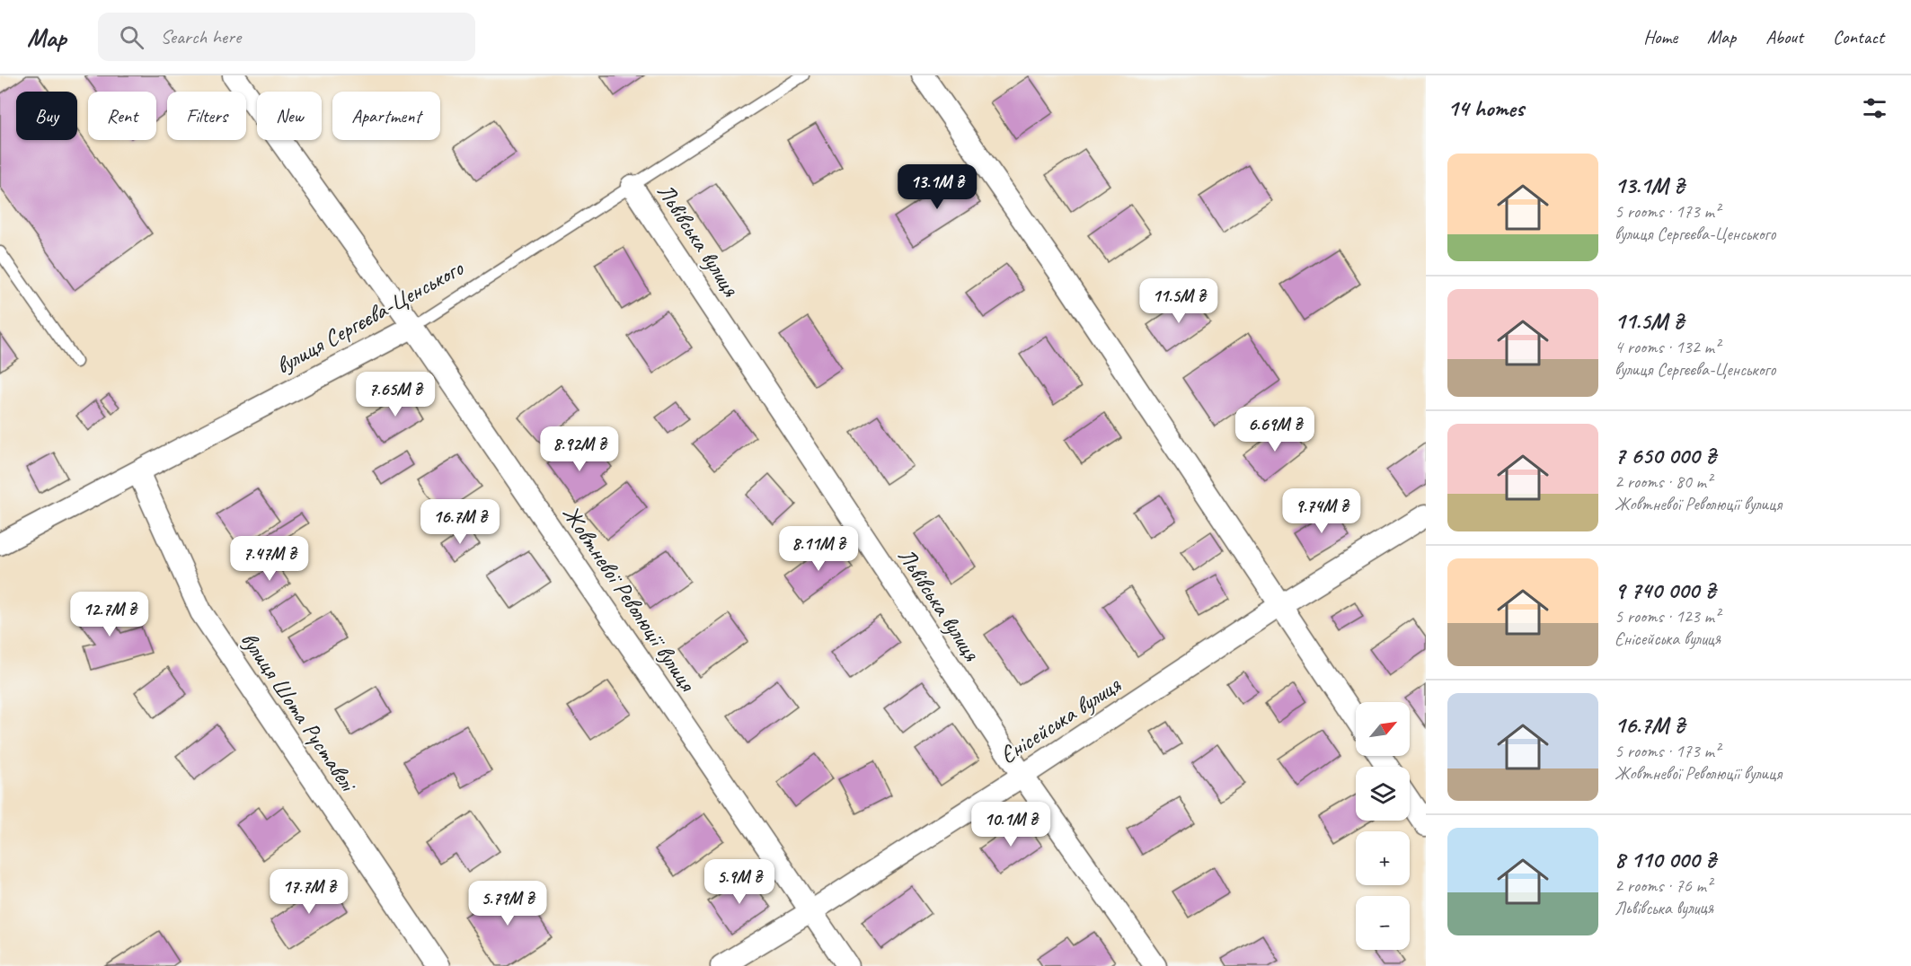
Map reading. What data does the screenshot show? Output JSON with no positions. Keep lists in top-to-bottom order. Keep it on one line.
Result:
{"streets":{"street":["Львівська вулиця","вулиця Сергєєва-Ценського","Жовтневої Революції вулиця","вулиця Шота Руставелі","Єнісейська вулиця"]},"crossings":[["Львівська вулиця","вулиця Сергєєва-Ценського"],["Львівська вулиця","Єнісейська вулиця"],["вулиця Сергєєва-Ценського","Жовтневої Революції вулиця"],["вулиця Сергєєва-Ценського","вулиця Шота Руставелі"],["Жовтневої Революції вулиця","Єнісейська вулиця"]],"north":"top right","page":{"header":"Map","search":"Search here","nav":["Home","Map","About","Contact"],"heading":"14 homes","chip":["Buy","Rent","Filters","New","Apartment"],"list":[{"name":"13.1M ₴","note":"5 rooms · 173 m² · вулиця Сергєєва-Ценського"},{"name":"11.5M ₴","note":"4 rooms · 132 m² · вулиця Сергєєва-Ценського"},{"name":"7 650 000 ₴","note":"2 rooms · 80 m² · Жовтневої Революції вулиця"},{"name":"9 740 000 ₴","note":"5 rooms · 123 m² · Єнісейська вулиця"},{"name":"16.7M ₴","note":"5 rooms · 173 m² · Жовтневої Революції вулиця"},{"name":"8 110 000 ₴","note":"2 rooms · 76 m² · Львівська вулиця"}],"price":["13.1M ₴","11.5M ₴","7.65M ₴","6.69M ₴","8.92M ₴","9.74M ₴","16.7M ₴","8.11M ₴","7.47M ₴","12.7M ₴","10.1M ₴","5.9M ₴","17.7M ₴","5.79M ₴"],"map_buttons":["+","−"]}}
